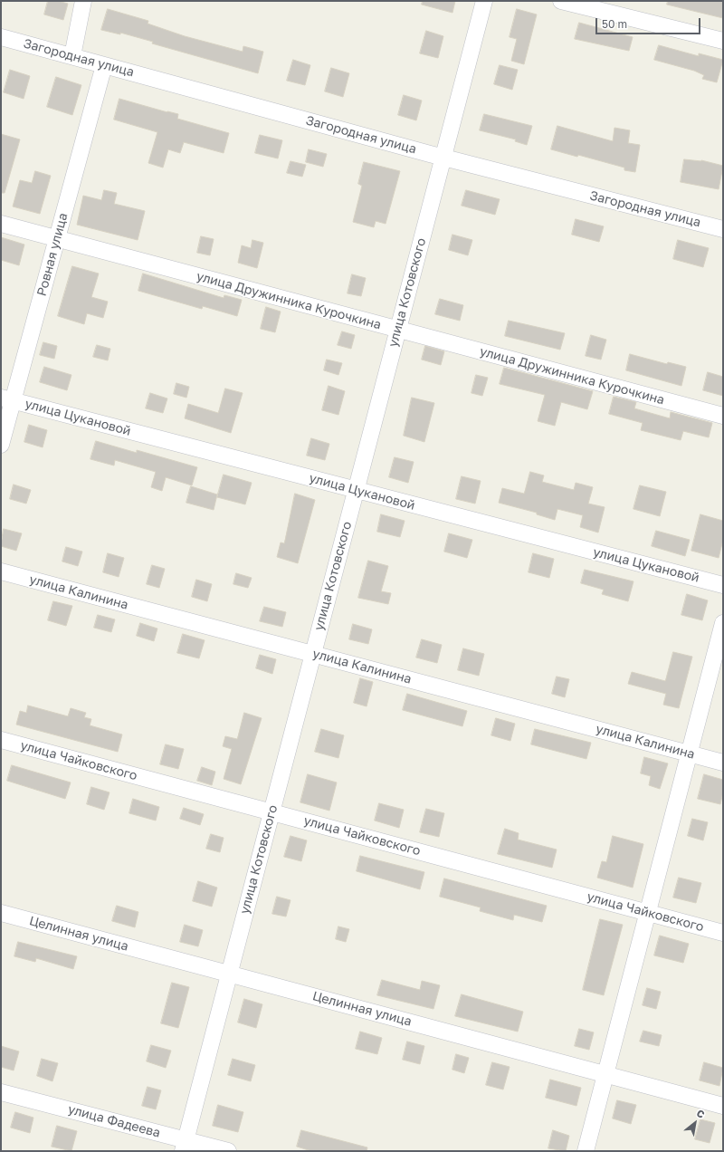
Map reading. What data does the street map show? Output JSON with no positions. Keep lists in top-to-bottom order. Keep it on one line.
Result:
{"streets":{"street":["Загородная улица","Ровная улица","улица Котовского","улица Дружинника Курочкина","улица Цукановой","улица Калинина","улица Чайковского","Целинная улица","улица Фадеева"]},"crossings":[["Загородная улица","Ровная улица"],["Загородная улица","улица Котовского"],["Ровная улица","улица Дружинника Курочкина"],["Ровная улица","улица Цукановой"],["улица Котовского","улица Дружинника Курочкина"],["улица Котовского","улица Цукановой"],["улица Котовского","улица Калинина"],["улица Котовского","улица Чайковского"],["улица Котовского","Целинная улица"],["улица Котовского","улица Фадеева"]],"scale_bar":"50 m","north":"top right"}
